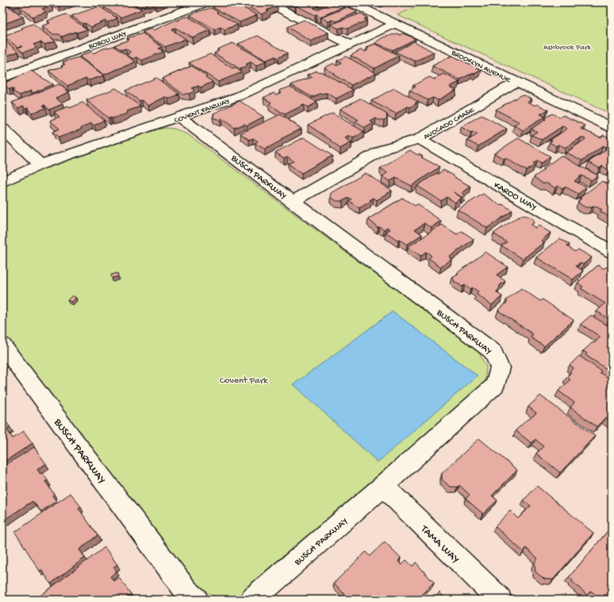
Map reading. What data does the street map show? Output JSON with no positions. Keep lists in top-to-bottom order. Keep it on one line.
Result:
{"streets":{"street":["BOBOLI WAY","BROOKLYN AVENUE","COVENT FAIRWAY","AVOCADO CHASE","BUSCH PARKWAY","KAROO WAY","TAMA WAY"]},"crossings":[["BROOKLYN AVENUE","COVENT FAIRWAY"],["BROOKLYN AVENUE","AVOCADO CHASE"],["COVENT FAIRWAY","BUSCH PARKWAY"],["AVOCADO CHASE","BUSCH PARKWAY"],["AVOCADO CHASE","KAROO WAY"],["BUSCH PARKWAY","TAMA WAY"]],"parks":["Ashbrook Park","Covent Park"]}
